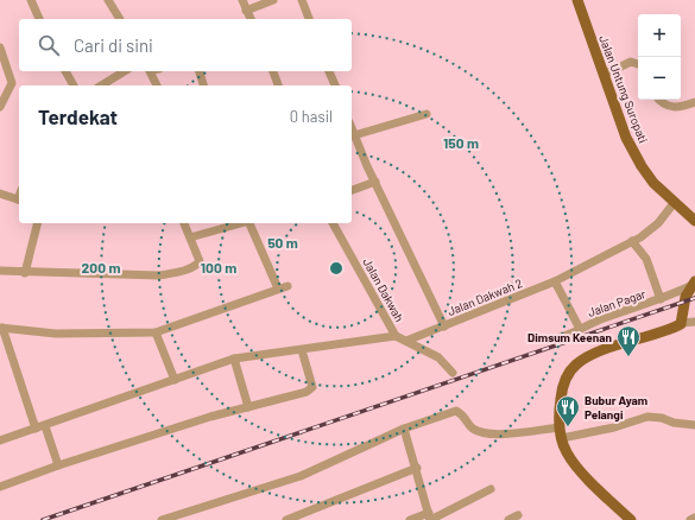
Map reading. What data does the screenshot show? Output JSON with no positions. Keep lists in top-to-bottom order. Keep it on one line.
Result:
{"streets":{"main road":["Jalan Untung Suropati"],"street":["Jalan Dakwah","Jalan Dakwah 2","Jalan Pagar"]},"crossings":[["Jalan Untung Suropati","Jalan Dakwah 2"]],"places":{"restaurant":["Dimsum Keenan","Bubur Ayam Pelangi"]},"page":{"map_buttons":["+","−"],"search":"Cari di sini","heading":["Terdekat","0 hasil"]},"rings":["150 m","50 m","100 m","200 m"]}
